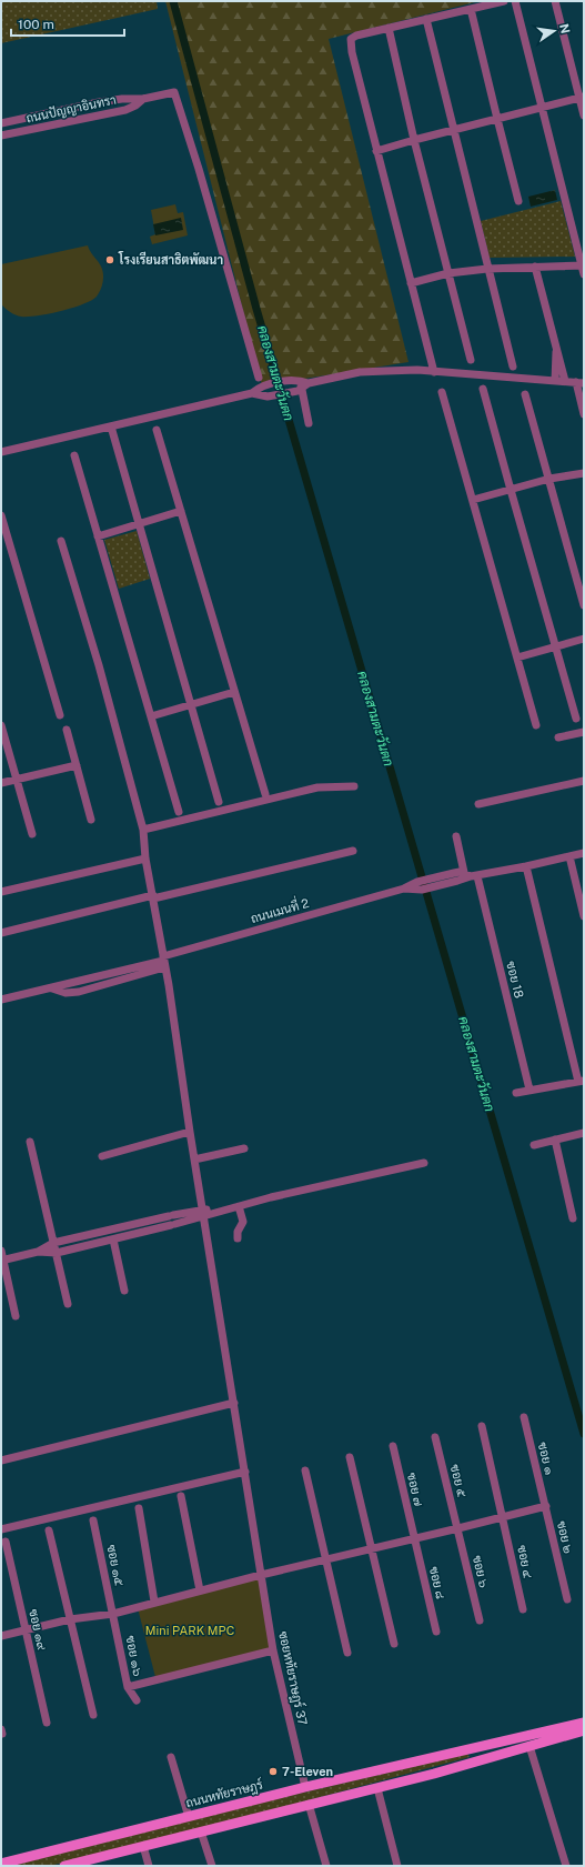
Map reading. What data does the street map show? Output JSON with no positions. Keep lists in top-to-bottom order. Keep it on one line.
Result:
{"streets":{"main road":["ถนนหทัยราษฎร์"],"street":["ถนนปัญญาอินทรา","ถนนเมนที่ 2","ซอย 18","ซอย ๑","ซอย ๕","ซอย ๗","ซอย ๒","ซอย ๔","ซอย ๑๕","ซอย ๖","ซอย ๘","ซอย ๑๙","ซอย ๑๖","ซอยหทัยราษฎร์ 37"]},"crossings":[["ถนนเมนที่ 2","ซอย 18"],["ถนนเมนที่ 2","ซอยหทัยราษฎร์ 37"],["ซอย ๑","ซอย ๒"],["ซอย ๕","ซอย ๖"],["ซอย ๗","ซอย ๘"],["ซอย ๑๕","ซอย ๑๖"],["ซอยหทัยราษฎร์ 37","ถนนหทัยราษฎร์"]],"water":["คลองสามตะวันตก"],"parks":["Mini PARK MPC"],"places":["โรงเรียนสาธิตพัฒนา","7-Eleven"],"scale_bar":"100 m","north":"right"}
